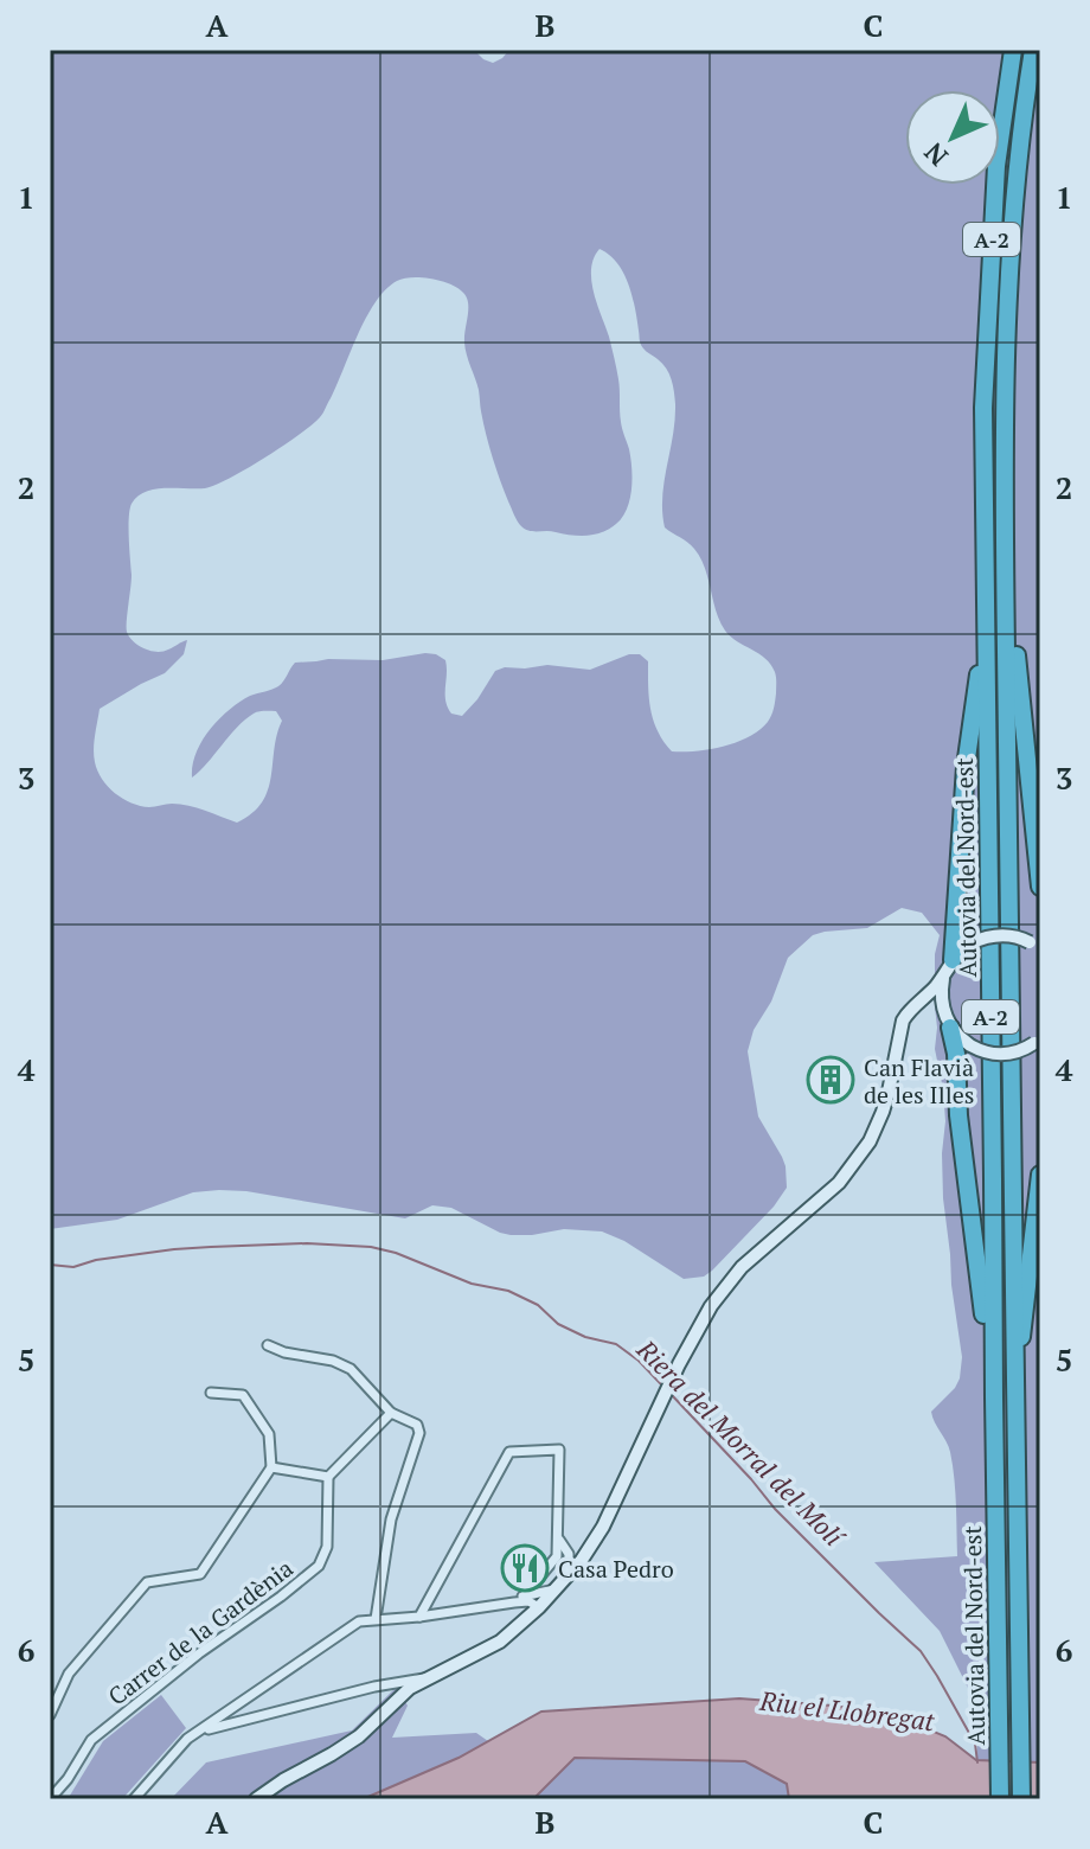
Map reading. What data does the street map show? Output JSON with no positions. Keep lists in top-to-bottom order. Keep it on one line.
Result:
{"streets":{"highway":["A-2","Autovia del Nord-est"],"street":["Carrer de la Gardènia"]},"water":["Riera del Morral del Molí","Riu el Llobregat"],"places":{"building":["Can Flavià de les Illes"],"restaurant":["Casa Pedro"]},"north":"bottom left","grid":{"columns":["A","B","C"],"rows":["1","2","3","4","5","6"]}}
